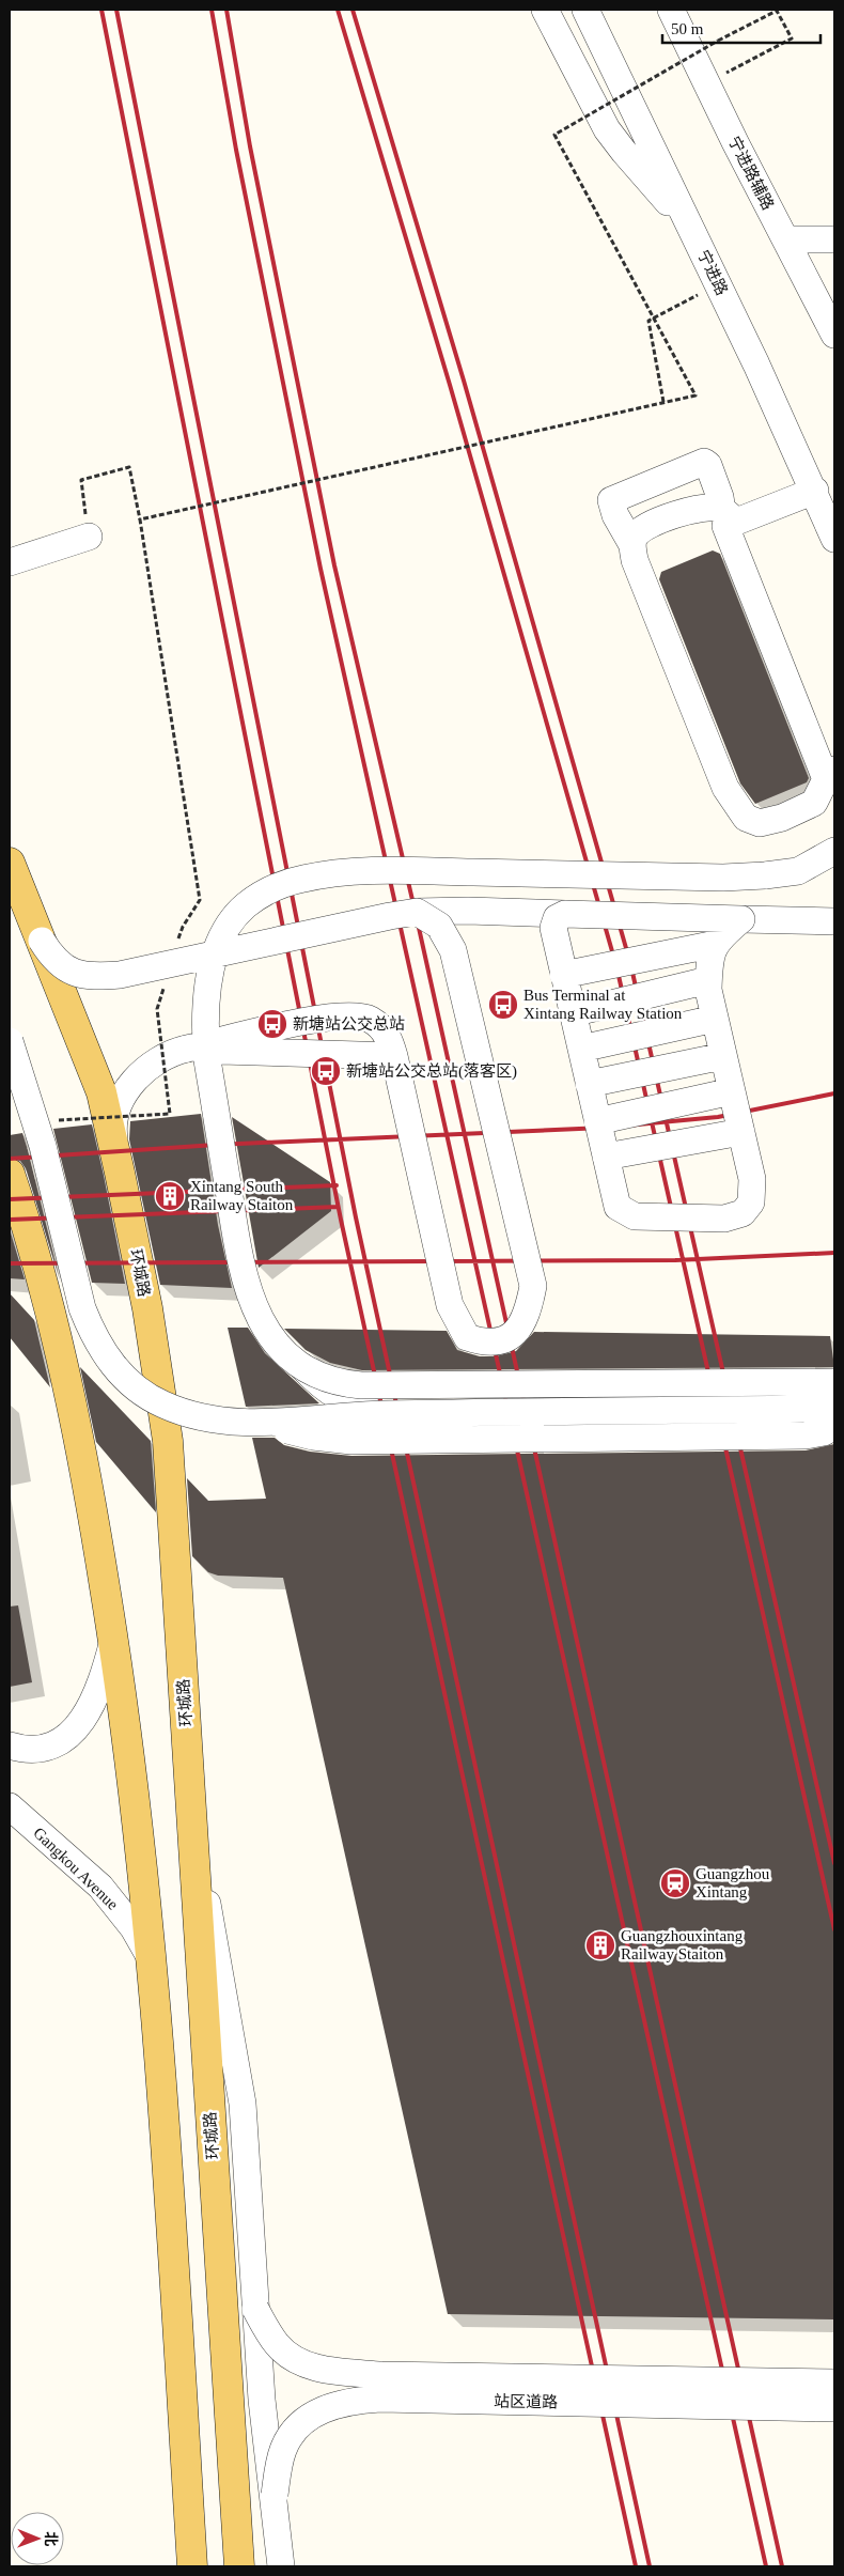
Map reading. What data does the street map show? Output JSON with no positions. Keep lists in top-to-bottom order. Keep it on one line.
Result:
{"streets":{"main road":["环城路"],"street":["宁进路辅路","宁进路","Gangkou Avenue","站区道路"]},"places":{"bus stop":["Bus Terminal at Xintang Railway Station","新塘站公交总站","新塘站公交总站(落客区)"],"building":["Xintang South Railway Staiton","Guangzhouxintang Railway Staiton"],"station":["Guangzhou Xintang"]},"scale_bar":"50 m","north":"right"}
